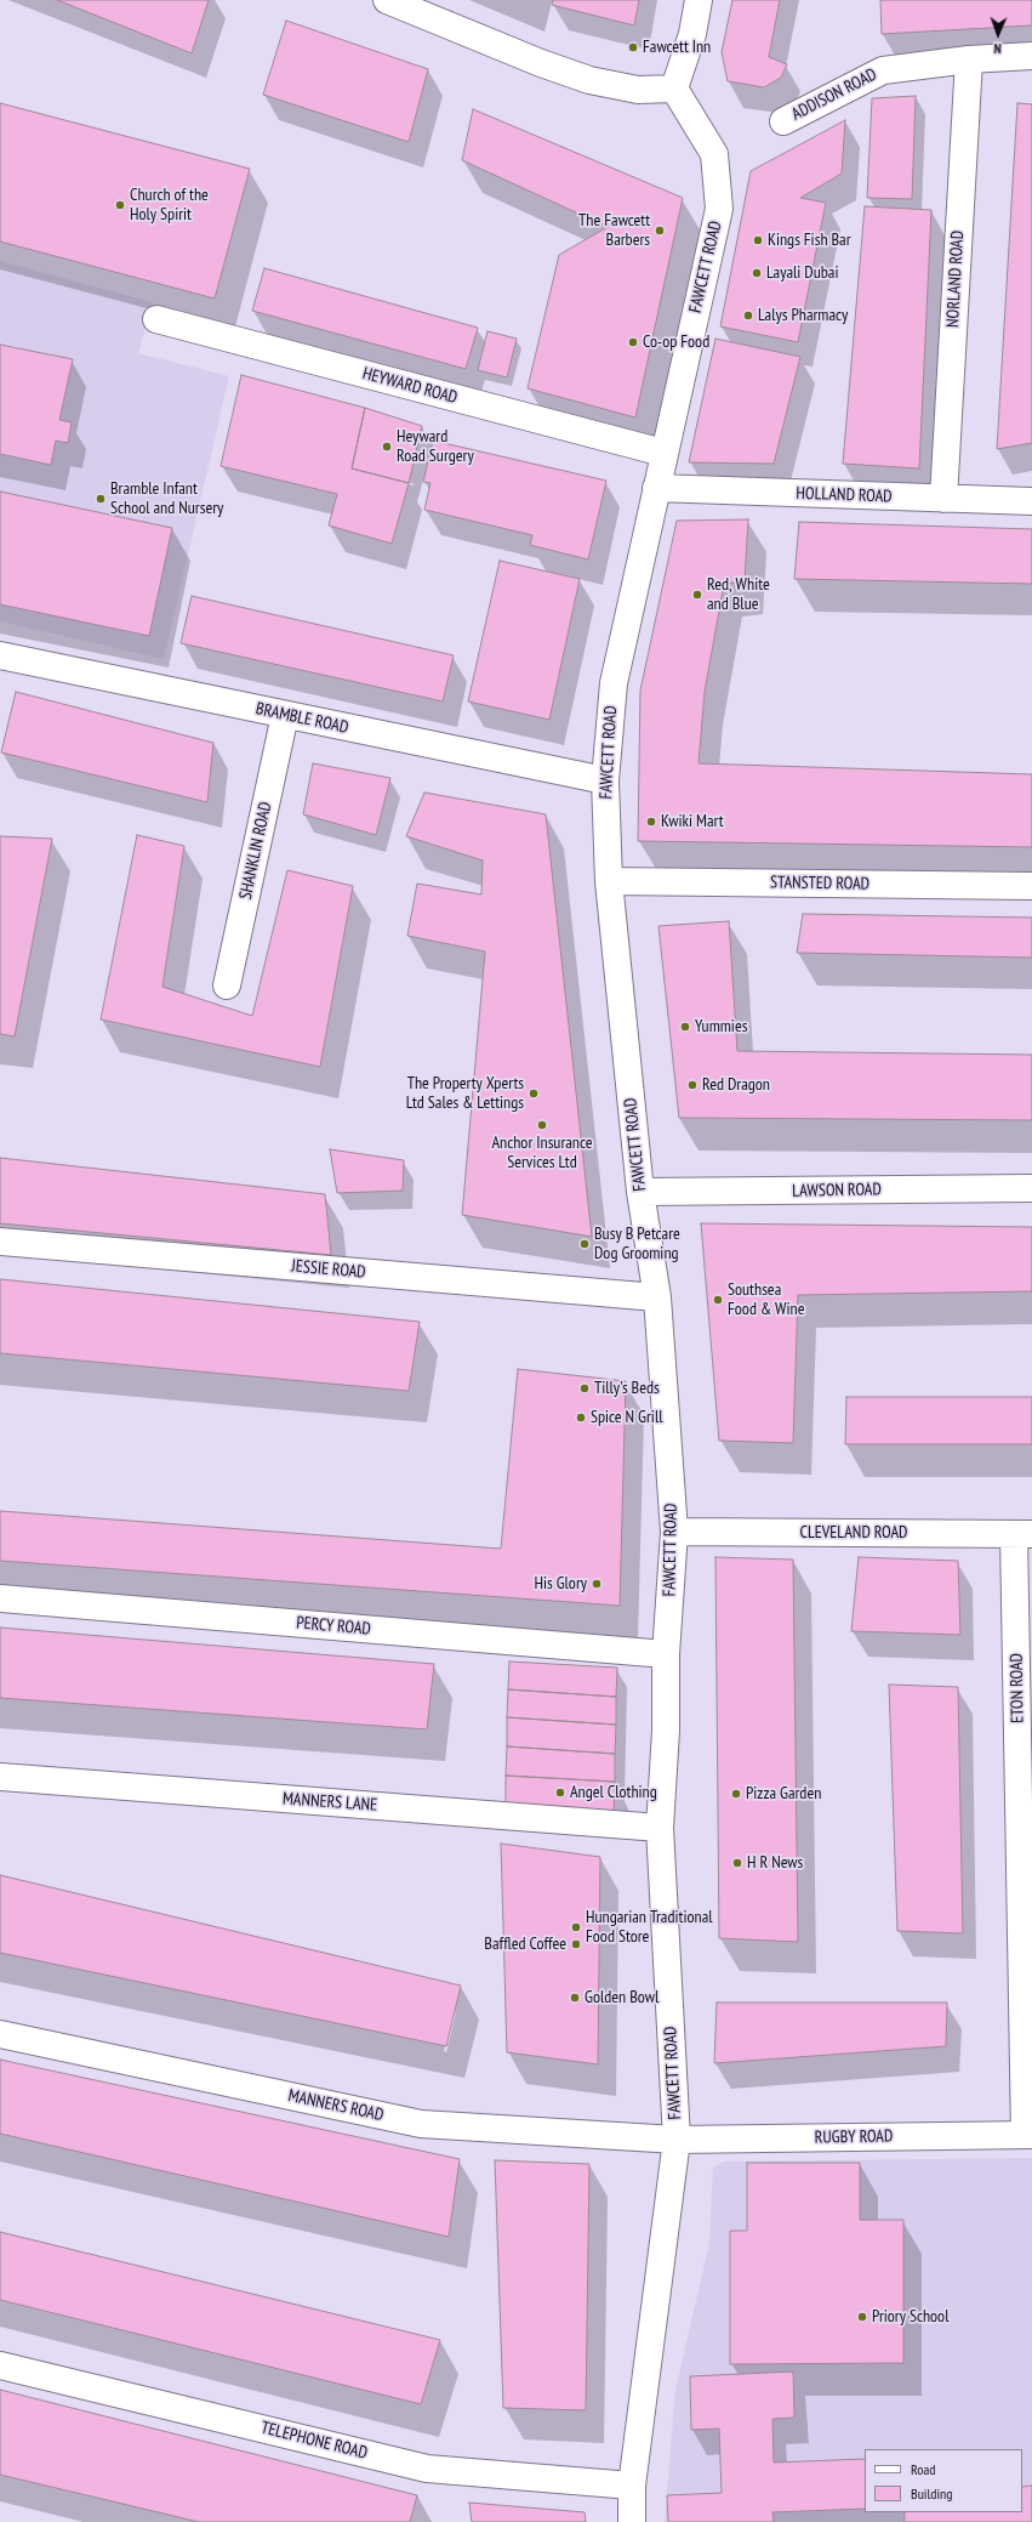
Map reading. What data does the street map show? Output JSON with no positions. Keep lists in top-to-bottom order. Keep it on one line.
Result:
{"streets":{"street":["ADDISON ROAD","FAWCETT ROAD","NORLAND ROAD","HEYWARD ROAD","HOLLAND ROAD","BRAMBLE ROAD","SHANKLIN ROAD","STANSTED ROAD","LAWSON ROAD","JESSIE ROAD","CLEVELAND ROAD","PERCY ROAD","ETON ROAD","MANNERS LANE","MANNERS ROAD","RUGBY ROAD","TELEPHONE ROAD"]},"crossings":[["ADDISON ROAD","NORLAND ROAD"],["FAWCETT ROAD","HEYWARD ROAD"],["FAWCETT ROAD","HOLLAND ROAD"],["FAWCETT ROAD","BRAMBLE ROAD"],["FAWCETT ROAD","STANSTED ROAD"],["FAWCETT ROAD","LAWSON ROAD"],["FAWCETT ROAD","JESSIE ROAD"],["FAWCETT ROAD","CLEVELAND ROAD"],["FAWCETT ROAD","PERCY ROAD"],["FAWCETT ROAD","MANNERS LANE"],["FAWCETT ROAD","MANNERS ROAD"],["FAWCETT ROAD","RUGBY ROAD"],["FAWCETT ROAD","TELEPHONE ROAD"],["NORLAND ROAD","HOLLAND ROAD"],["BRAMBLE ROAD","SHANKLIN ROAD"],["CLEVELAND ROAD","ETON ROAD"],["ETON ROAD","RUGBY ROAD"],["MANNERS ROAD","RUGBY ROAD"]],"places":["Fawcett Inn","Church of the Holy Spirit","The Fawcett Barbers","Kings Fish Bar","Layali Dubai","Lalys Pharmacy","Co-op Food","Heyward Road Surgery","Bramble Infant School and Nursery","Red, White and Blue","Kwiki Mart","Yummies","Red Dragon","The Property Xperts Ltd Sales & Lettings","Anchor Insurance Services Ltd","Busy B Petcare Dog Grooming","Southsea Food & Wine","Tilly's Beds","Spice N Grill","His Glory","Angel Clothing","Pizza Garden","H R News","Hungarian Traditional Food Store","Baffled Coffee","Golden Bowl","Priory School"],"legend":["Road","Building"],"north":"bottom"}
